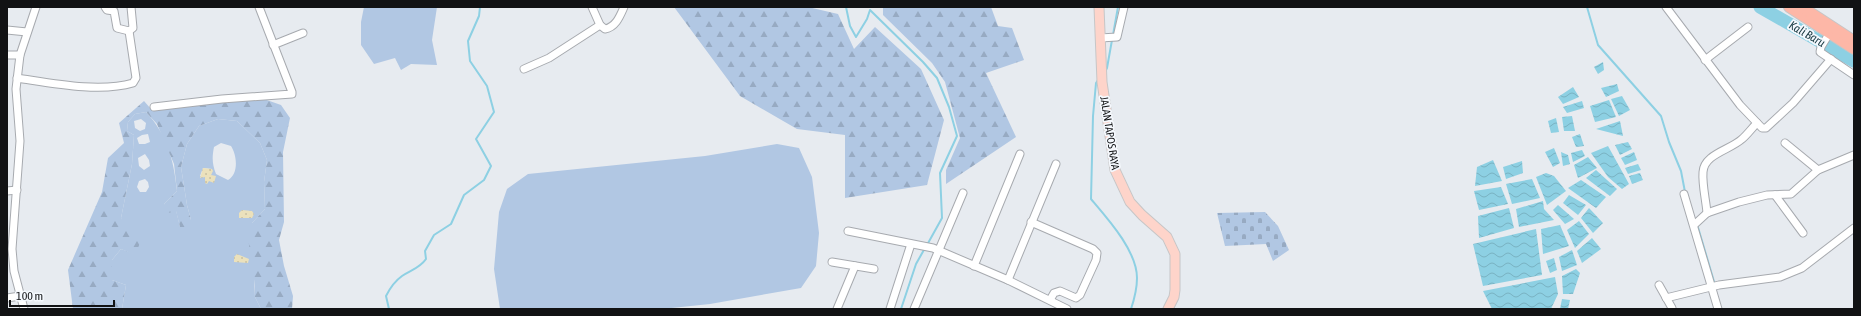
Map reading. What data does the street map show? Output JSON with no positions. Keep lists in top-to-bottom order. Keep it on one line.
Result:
{"streets":{"main road":["JALAN TAPOS RAYA"]},"water":["Kali Baru"],"scale_bar":"100 m"}
